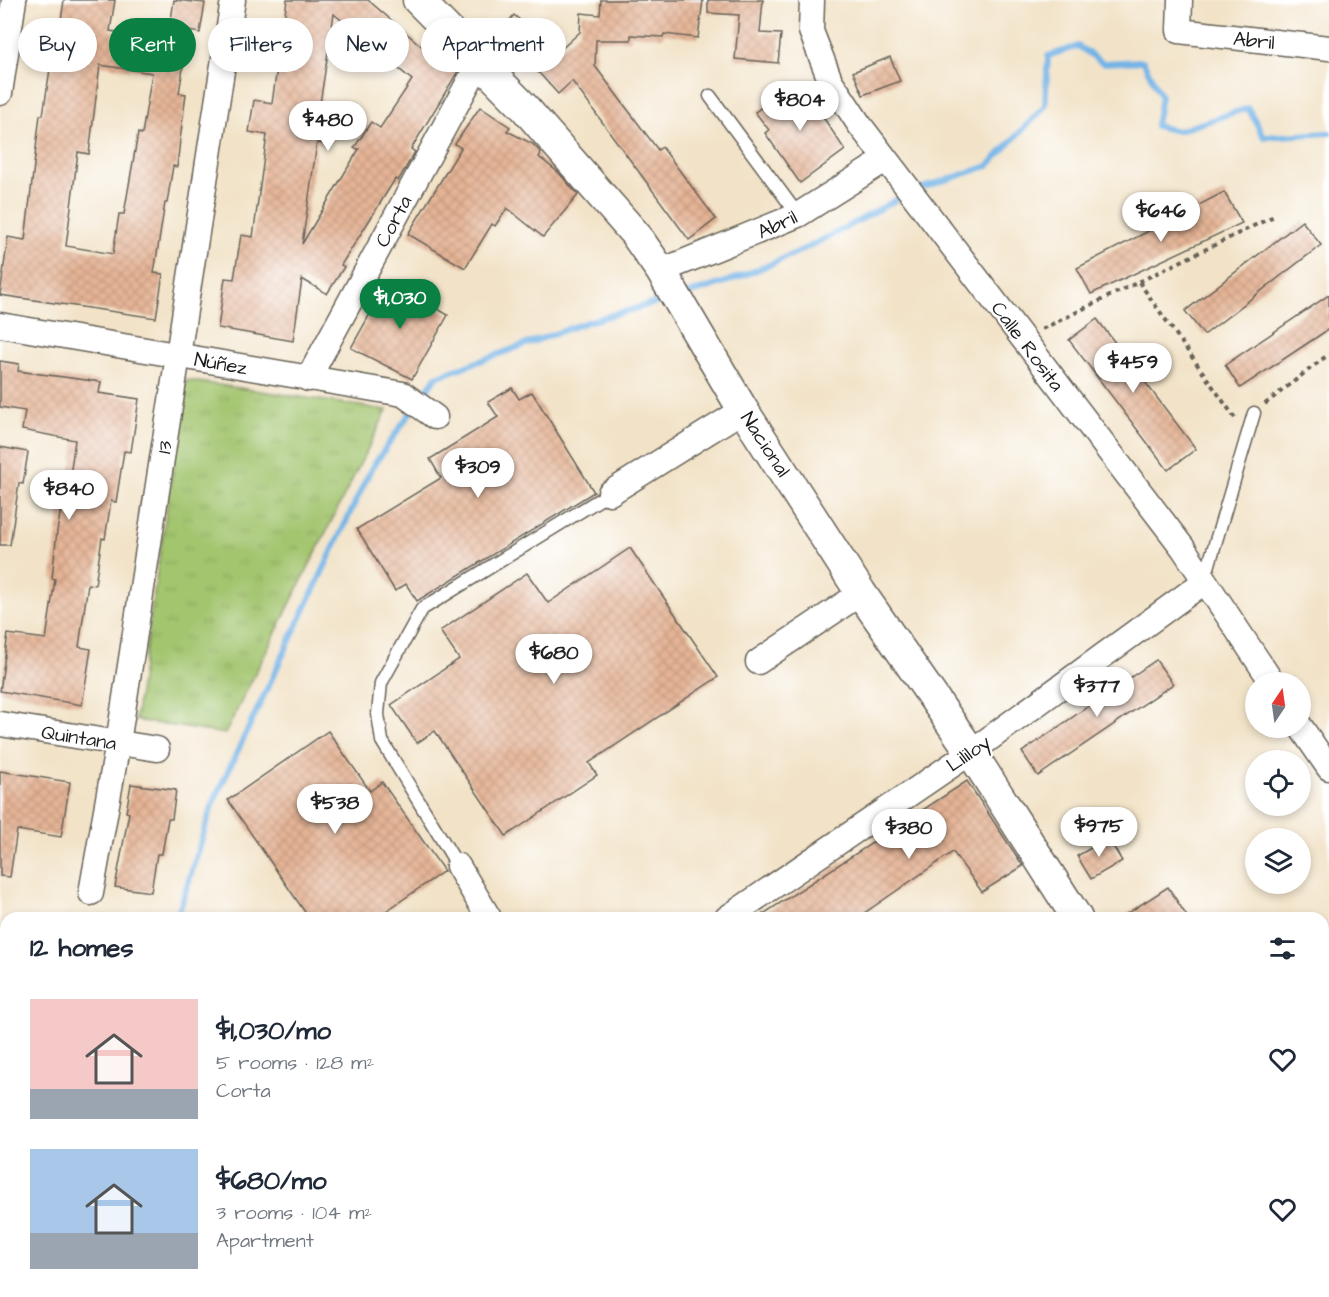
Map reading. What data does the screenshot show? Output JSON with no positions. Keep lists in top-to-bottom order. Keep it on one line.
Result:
{"streets":{"street":["Abril","Corta","Calle Rosita","Núñez","Nacional","13","Quintana","Lililoy"]},"crossings":[["Abril","Calle Rosita"],["Abril","Nacional"],["Corta","Núñez"],["Calle Rosita","Lililoy"],["Núñez","13"],["Nacional","Lililoy"],["13","Quintana"]],"north":"top","page":{"chip":["Buy","Rent","Filters","New","Apartment"],"price":["$804","$480","$646","$1,030","$459","$309","$840","$680","$377","$538","$975","$380"],"heading":"12 homes","list":[{"name":"$1,030/mo","note":"5 rooms · 128 m² · Corta"},{"name":"$680/mo","note":"3 rooms · 104 m² · Apartment"}]}}
